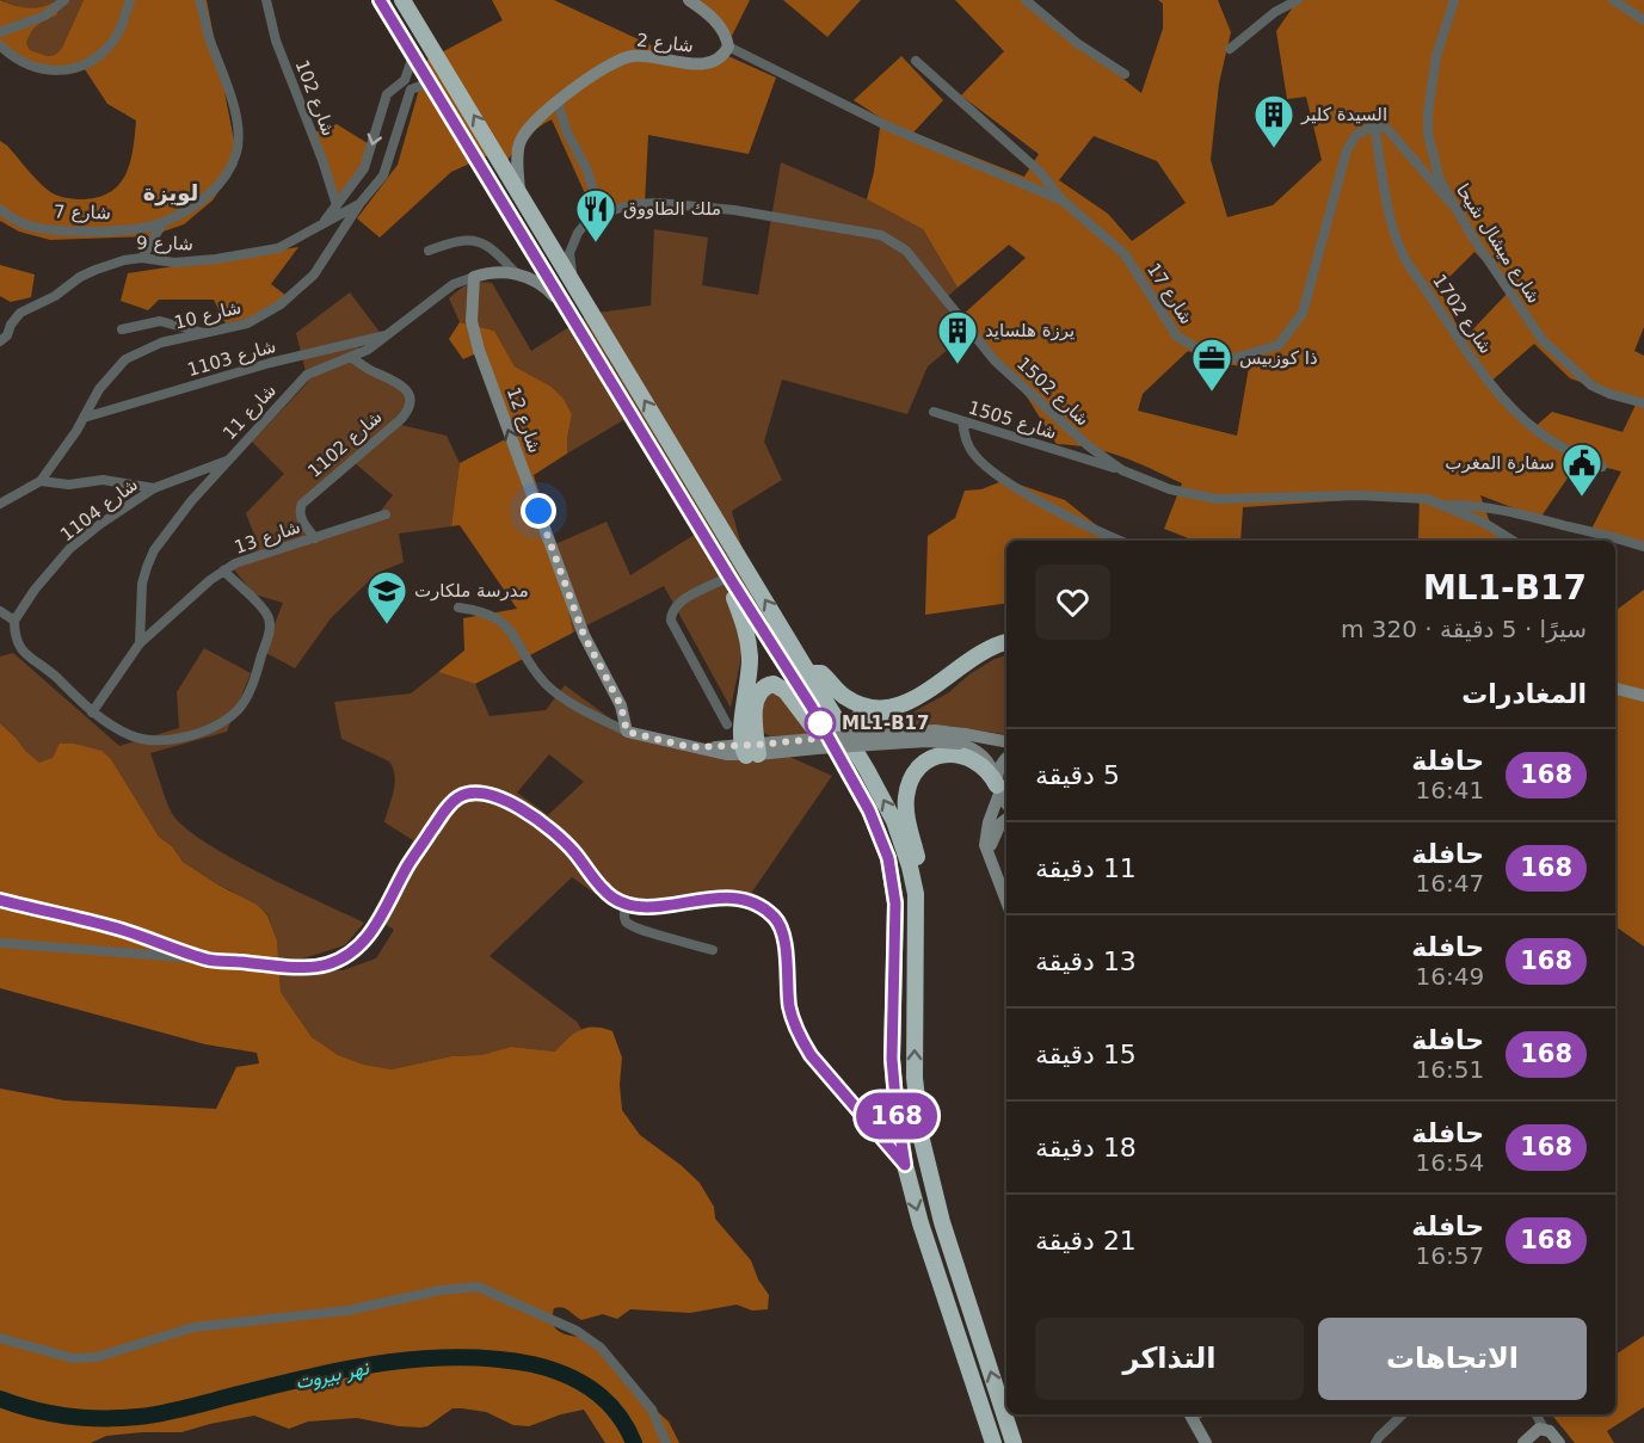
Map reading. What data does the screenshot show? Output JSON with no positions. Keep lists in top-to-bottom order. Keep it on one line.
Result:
{"streets":{"street":["شارع 2","شارع 102","شارع 7","شارع 9","شارع ميشال شيحا","شارع 17","شارع 1702","شارع 10","شارع 1103","شارع 1502","شارع 11","شارع 12","شارع 1505","شارع 1102","شارع 1104","شارع 13"]},"crossings":[["شارع 2","شارع 17"],["شارع 9","شارع 10"],["شارع 17","شارع 1702"],["شارع 10","شارع 1103"],["شارع 1103","شارع 11"],["شارع 1502","شارع 1505"],["شارع 11","شارع 12"],["شارع 11","شارع 1102"],["شارع 11","شارع 1104"],["شارع 11","شارع 13"],["شارع 1102","شارع 13"]],"one_way":["شارع 12"],"districts":["لويزة"],"water":["نهر بيروت"],"places":{"building":["السيدة كلير","يرزة هلسايد"],"restaurant":["ملك الطاووق"],"office":["ذا كوزبيس"],"public building":["سفارة المغرب"],"school or university":["مدرسة ملكارت"],"other":["ML1-B17"]},"lines":["bus line 168"],"page":{"on_map":"168","heading":[["ML1-B17","سيرًا · 5 دقيقة · 320 m"],"المغادرات"],"list":[{"mark":"168","name":"حافلة","note":"16:41","value":"5 دقيقة"},{"mark":"168","name":"حافلة","note":"16:47","value":"11 دقيقة"},{"mark":"168","name":"حافلة","note":"16:49","value":"13 دقيقة"},{"mark":"168","name":"حافلة","note":"16:51","value":"15 دقيقة"},{"mark":"168","name":"حافلة","note":"16:54","value":"18 دقيقة"},{"mark":"168","name":"حافلة","note":"16:57","value":"21 دقيقة"}],"buttons":["الاتجاهات","التذاكر"]}}
